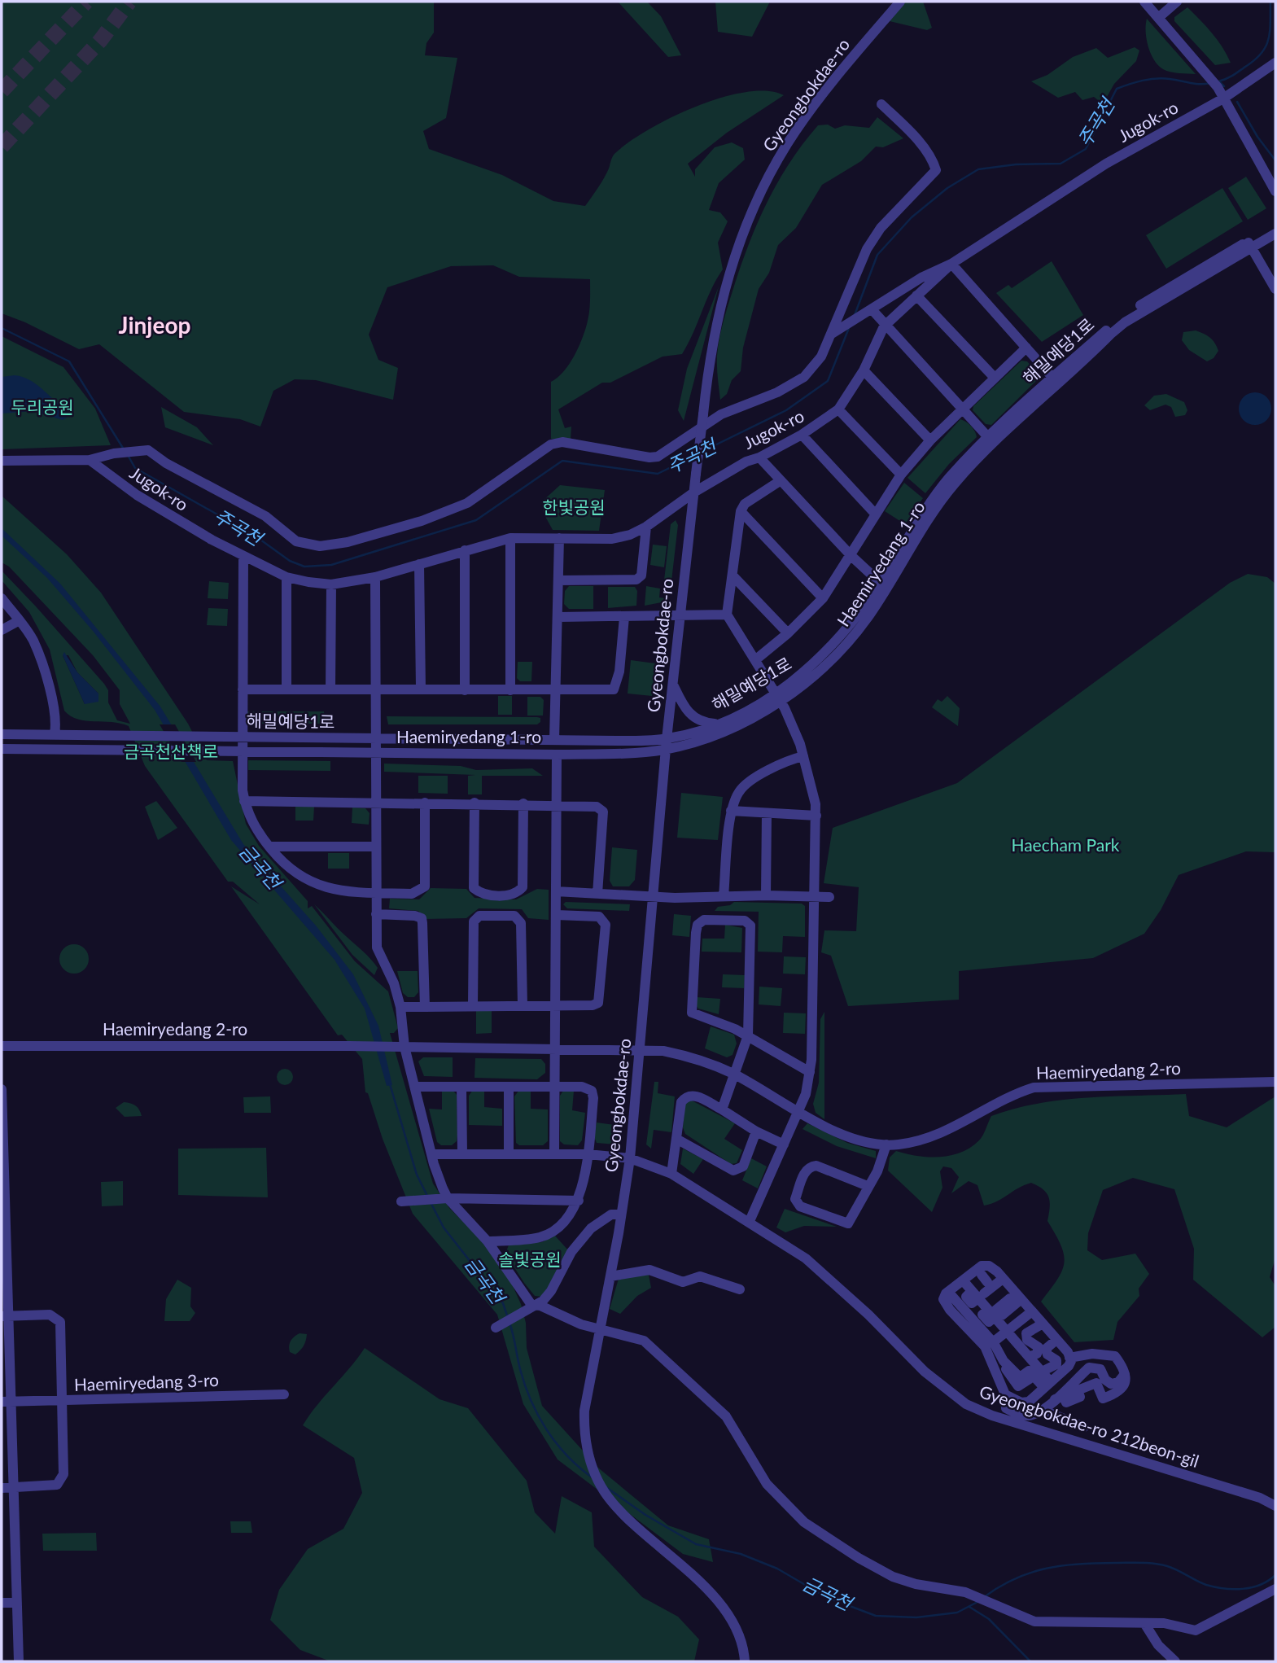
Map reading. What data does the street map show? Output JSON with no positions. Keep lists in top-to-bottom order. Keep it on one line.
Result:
{"streets":{"street":["Gyeongbokdae-ro","Jugok-ro","해밀예당1로","Haemiryedang 1-ro","Haemiryedang 2-ro","Haemiryedang 3-ro","Gyeongbokdae-ro 212beon-gil"]},"crossings":[["Gyeongbokdae-ro","Jugok-ro"],["Gyeongbokdae-ro","해밀예당1로"],["Gyeongbokdae-ro","Haemiryedang 1-ro"],["Gyeongbokdae-ro","Haemiryedang 2-ro"],["Gyeongbokdae-ro","Gyeongbokdae-ro 212beon-gil"],["해밀예당1로","Haemiryedang 1-ro"]],"districts":["Jinjeop"],"water":["주곡천","금곡천"],"parks":["두리공원","한빛공원","금곡천산책로","Haecham Park","솔빛공원"]}
